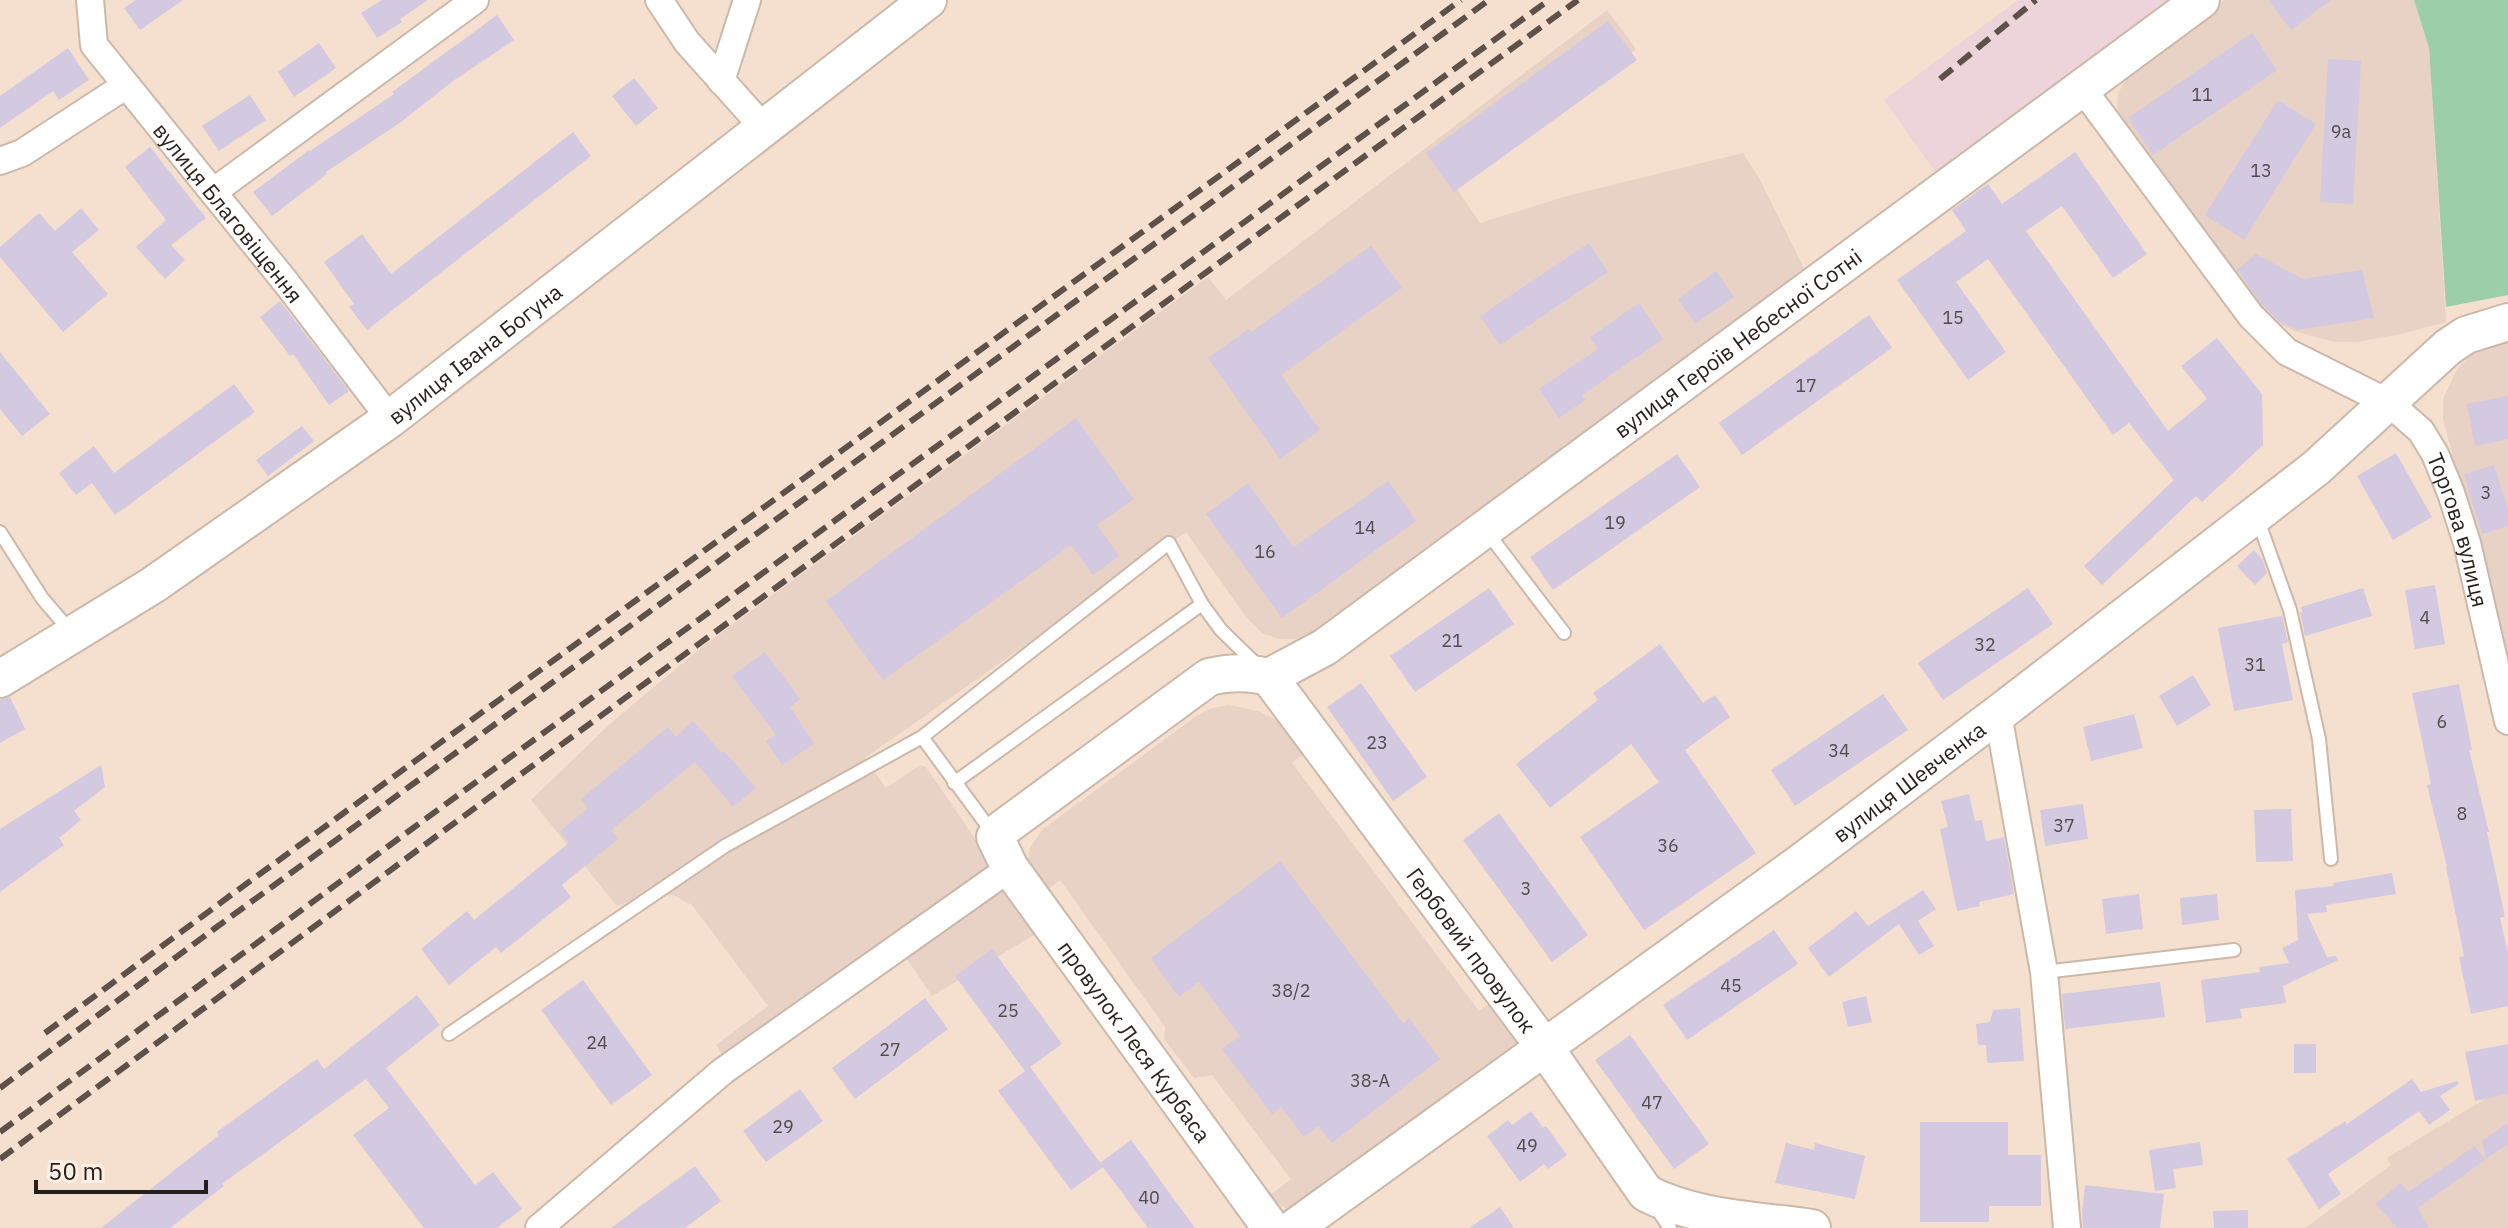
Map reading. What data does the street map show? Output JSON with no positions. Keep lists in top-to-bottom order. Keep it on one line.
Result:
{"streets":{"street":["вулиця Благовіщення","вулиця Героїв Небесної Сотні","вулиця Івана Богуна","Торгова вулиця","вулиця Шевченка","Гербовий провулок","провулок Леся Курбаса"]},"crossings":[["вулиця Благовіщення","вулиця Івана Богуна"],["вулиця Героїв Небесної Сотні","Торгова вулиця"],["вулиця Героїв Небесної Сотні","Гербовий провулок"],["Торгова вулиця","вулиця Шевченка"],["вулиця Шевченка","Гербовий провулок"]],"house_numbers":["11","9а","13","15","17","3","19","14","16","4","21","32","31","6","23","34","8","37","36","3","45","38/2","25","24","27","38-А","47","29","49","40"],"scale_bar":"50 m"}
